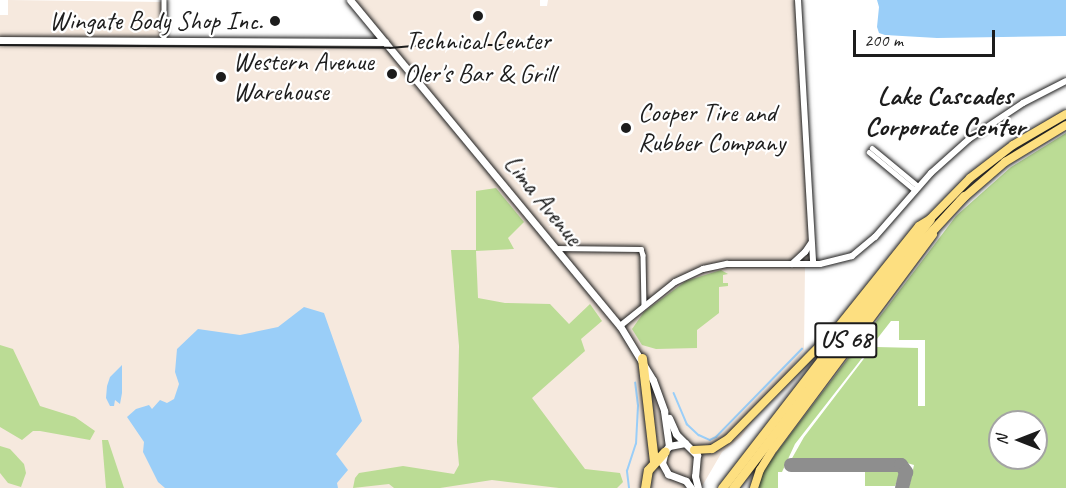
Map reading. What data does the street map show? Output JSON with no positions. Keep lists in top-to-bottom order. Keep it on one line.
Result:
{"streets":{"highway":["US 68"],"main road":["Lima Avenue"]},"districts":["Lake Cascades Corporate Center"],"places":["Technical Center","Wingate Body Shop Inc.","Oler's Bar & Grill","Western Avenue Warehouse","Cooper Tire and Rubber Company"],"scale_bar":"200 m","north":"left"}
